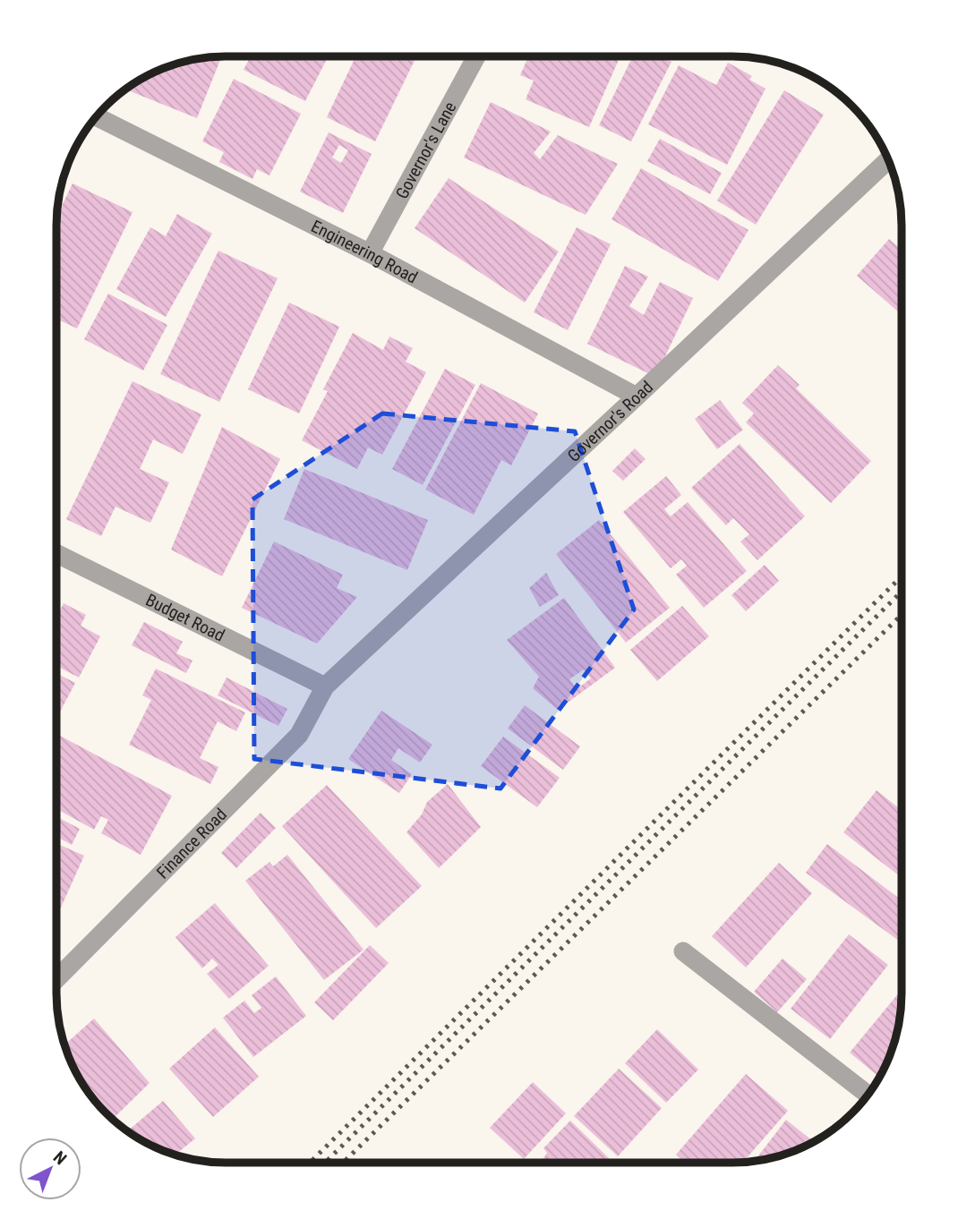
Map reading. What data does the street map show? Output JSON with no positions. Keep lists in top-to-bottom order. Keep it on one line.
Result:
{"streets":{"street":["Governor's Lane","Engineering Road","Governor's Road","Budget Road","Finance Road"]},"crossings":[["Governor's Lane","Engineering Road"],["Engineering Road","Governor's Road"],["Governor's Road","Budget Road"],["Governor's Road","Finance Road"],["Budget Road","Finance Road"]],"north":"top right"}
